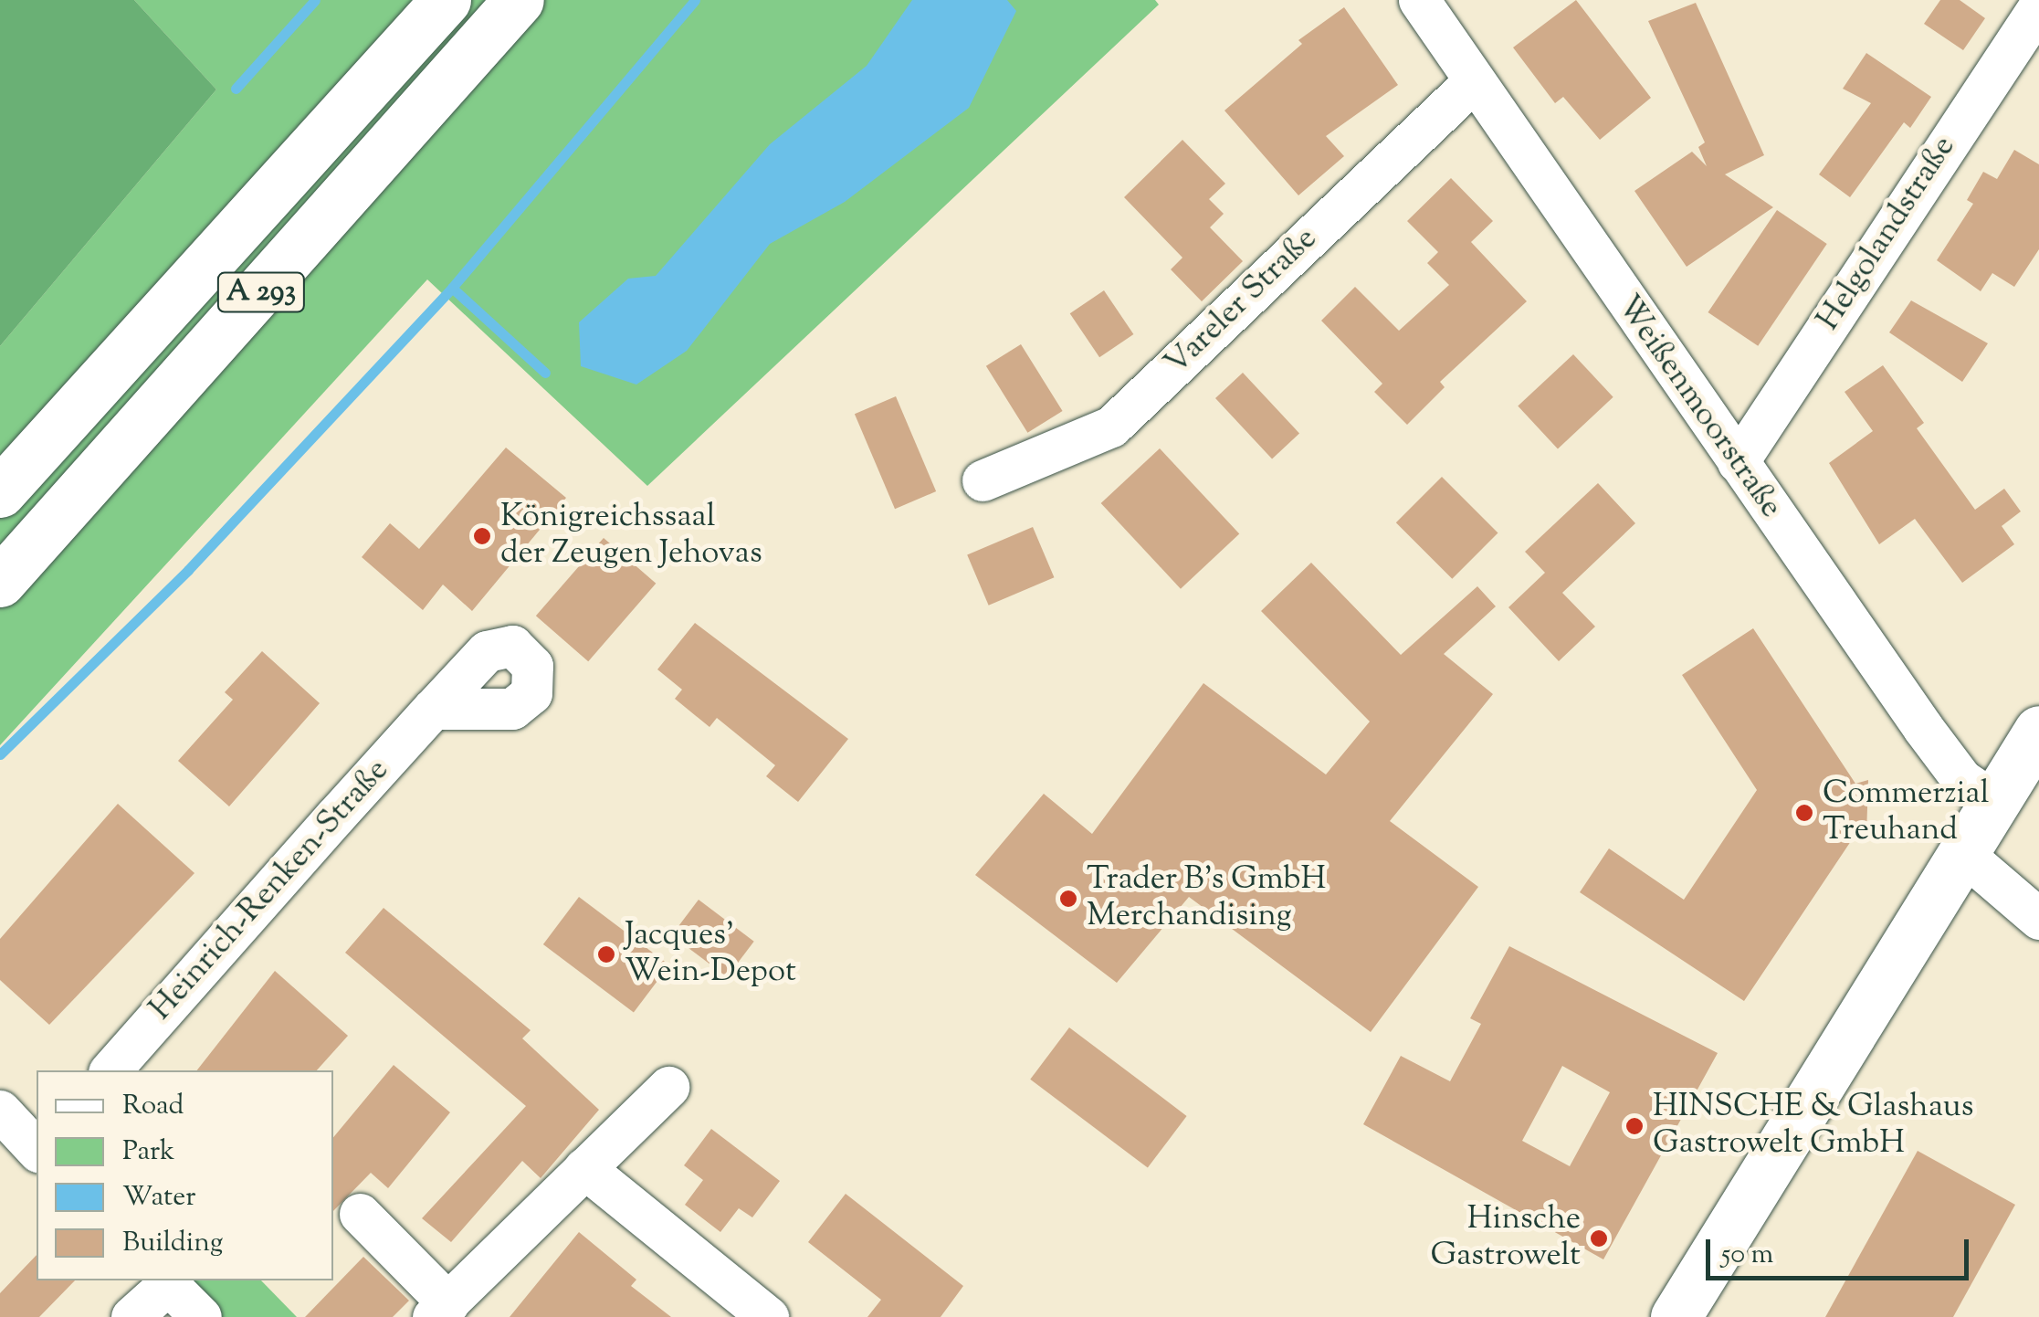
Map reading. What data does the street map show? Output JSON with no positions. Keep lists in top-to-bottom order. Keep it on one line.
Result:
{"streets":{"main road":["A 293"],"street":["Helgolandstraße","Vareler Straße","Weißenmoorstraße","Heinrich-Renken-Straße"]},"crossings":[["Helgolandstraße","Weißenmoorstraße"],["Vareler Straße","Weißenmoorstraße"]],"places":["Königreichssaal der Zeugen Jehovas","Commerzial Treuhand","Trader B's GmbH Merchandising","Jacques’ Wein-Depot","HINSCHE & Glashaus Gastrowelt GmbH","Hinsche Gastrowelt"],"legend":["Road","Park","Water","Building"],"scale_bar":"50 m"}
